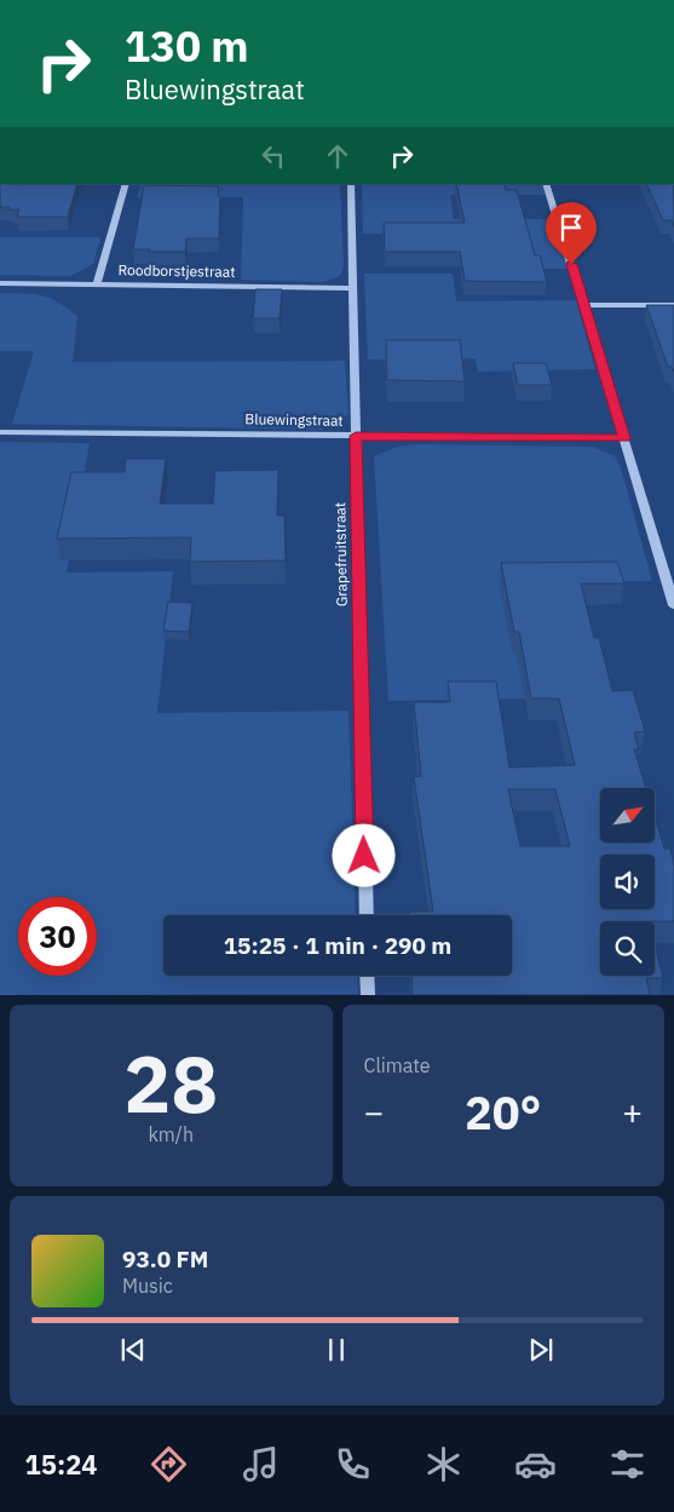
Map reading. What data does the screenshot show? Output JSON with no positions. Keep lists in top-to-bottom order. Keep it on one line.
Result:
{"streets":{"street":["Roodborstjestraat","Bluewingstraat","Grapefruitstraat"]},"crossings":[["Roodborstjestraat","Grapefruitstraat"],["Bluewingstraat","Grapefruitstraat"]],"north":"top right","page":{"turn":["130 m","Bluewingstraat"],"limit":"30","trip":"15:25 · 1 min · 290 m","tile":[["28","km/h"],"Climate"],"heat":["−","20°","+"],"song":["93.0 FM","Music"],"tabs":"15:24"}}
